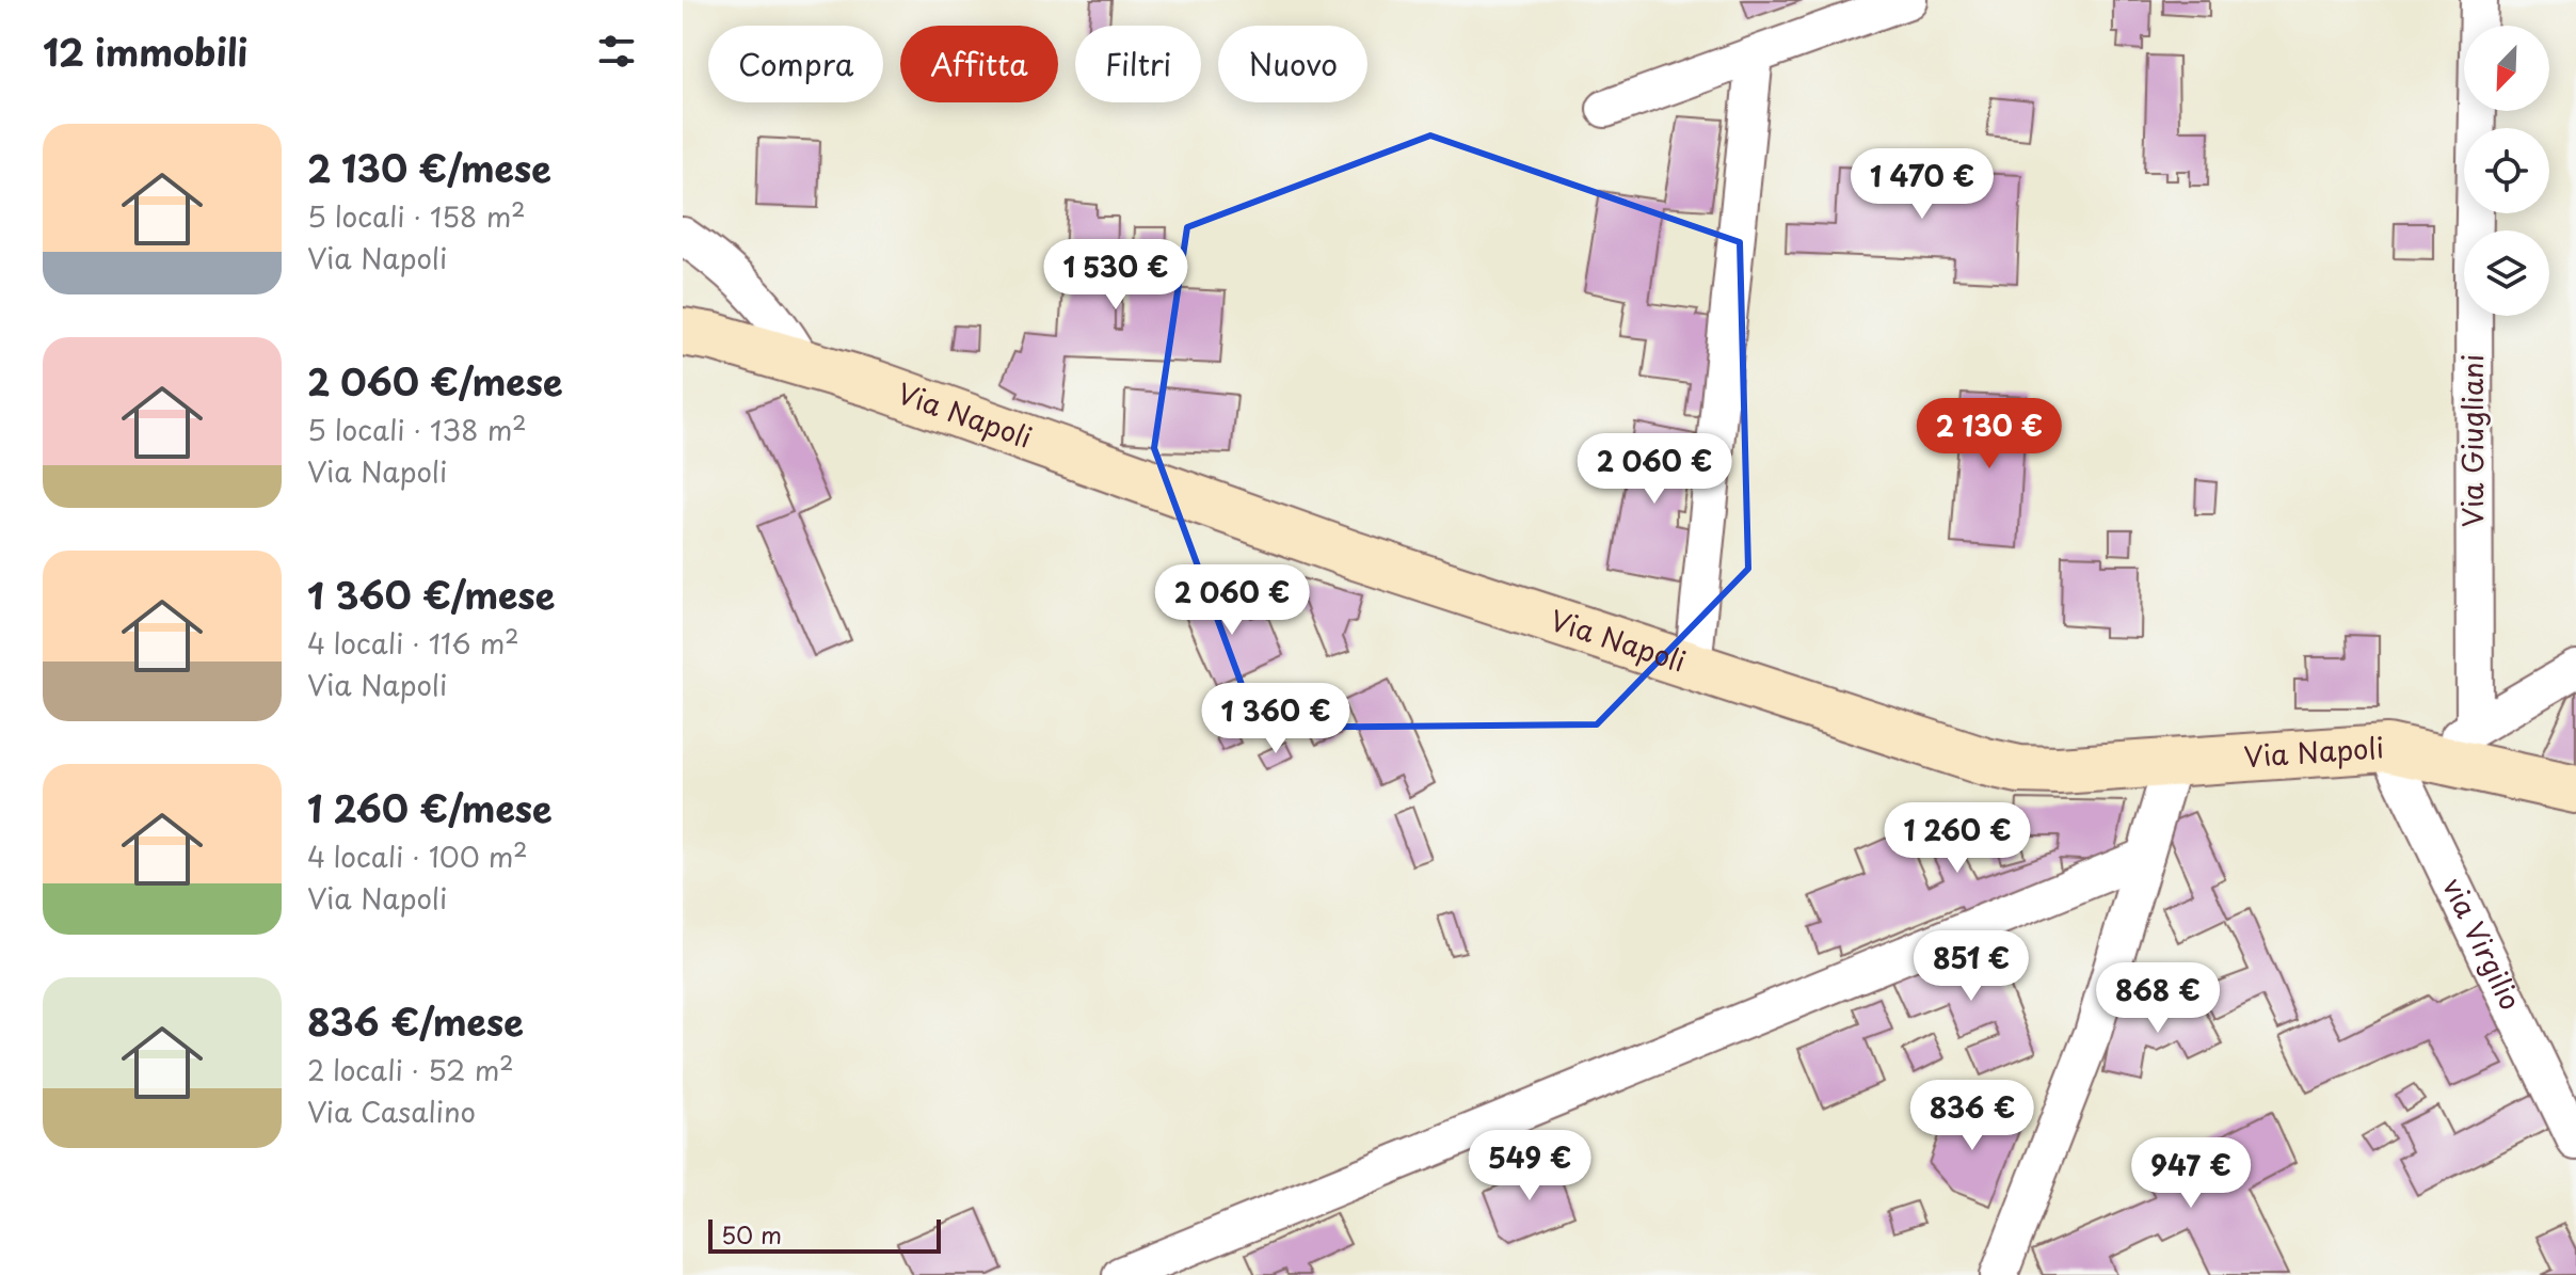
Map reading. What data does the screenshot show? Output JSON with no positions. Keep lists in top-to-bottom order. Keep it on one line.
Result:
{"streets":{"street":["Via Napoli","Via Giugliani","via Virgilio"]},"crossings":[["Via Napoli","via Virgilio"]],"scale_bar":"50 m","north":"bottom left","page":{"heading":"12 immobili","chip":["Compra","Affitta","Filtri","Nuovo"],"list":[{"name":"2 130 €/mese","note":"5 locali · 158 m² · Via Napoli"},{"name":"2 060 €/mese","note":"5 locali · 138 m² · Via Napoli"},{"name":"1 360 €/mese","note":"4 locali · 116 m² · Via Napoli"},{"name":"1 260 €/mese","note":"4 locali · 100 m² · Via Napoli"},{"name":"836 €/mese","note":"2 locali · 52 m² · Via Casalino"}],"price":["1 470 €","1 530 €","2 130 €","2 060 €","2 060 €","1 360 €","1 260 €","851 €","868 €","836 €","549 €","947 €"],"scale":"50 m"}}
